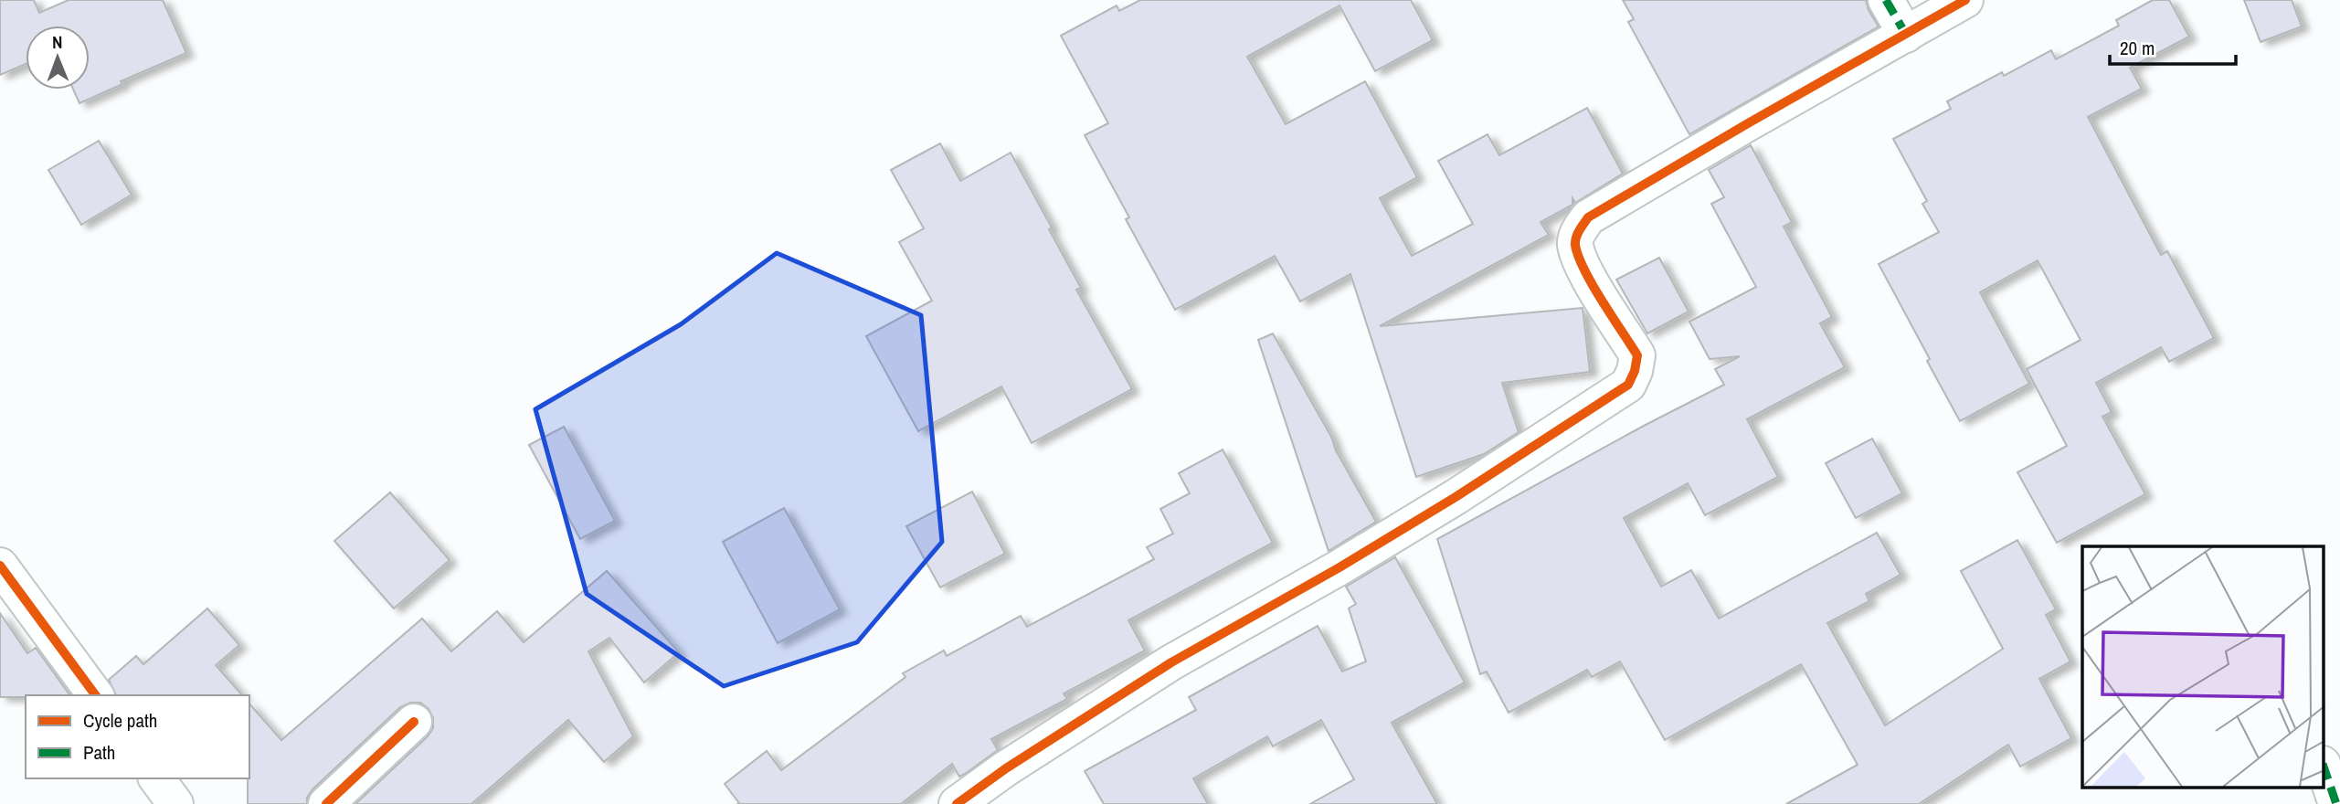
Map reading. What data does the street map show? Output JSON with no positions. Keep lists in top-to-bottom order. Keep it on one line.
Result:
{"legend":["Cycle path","Path"],"scale_bar":"20 m","north":"top"}
